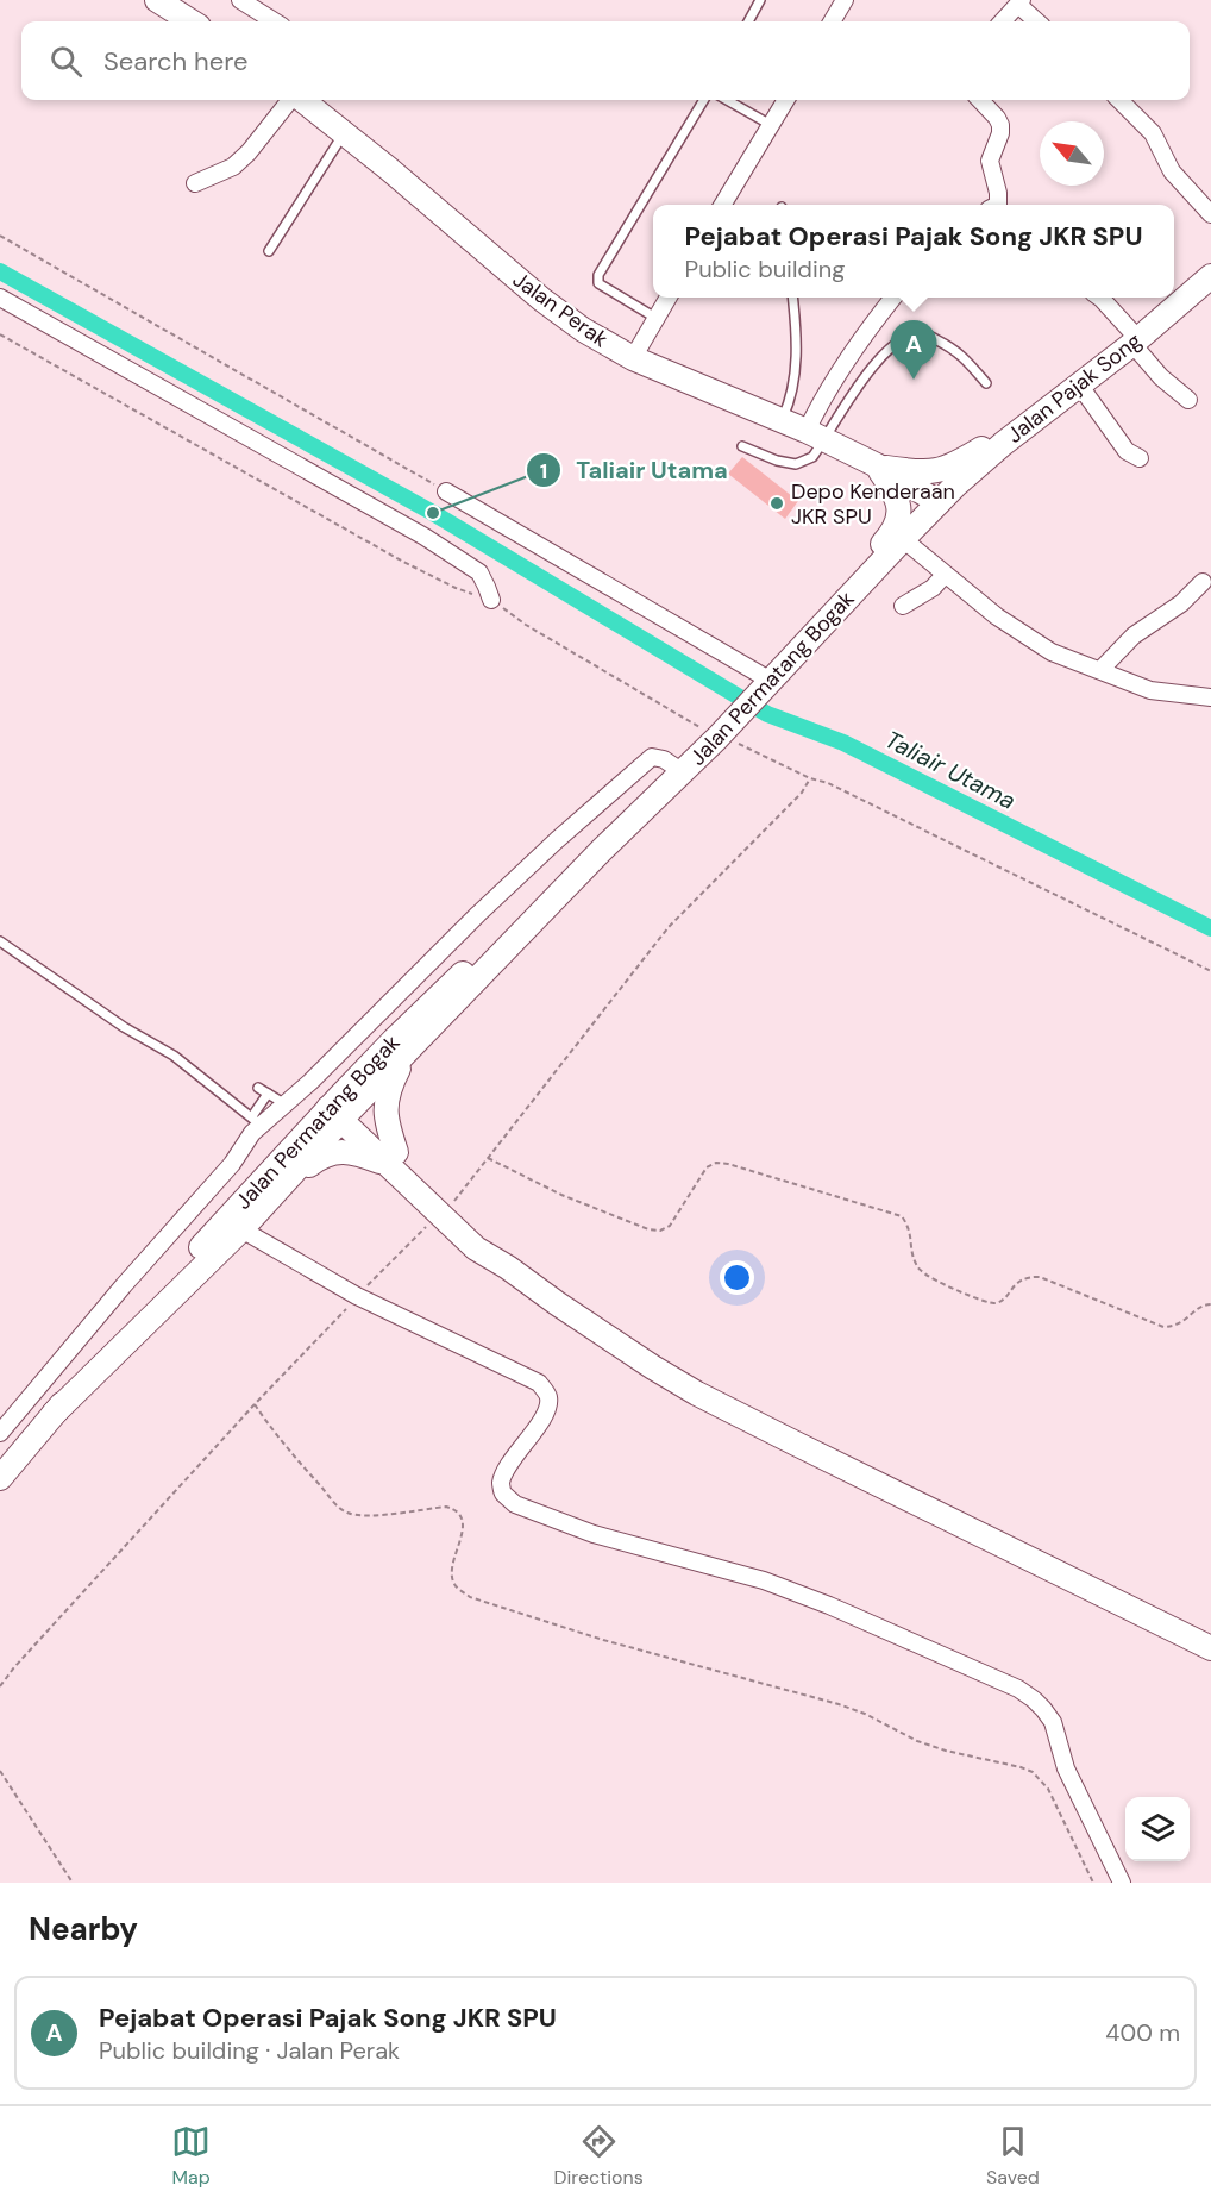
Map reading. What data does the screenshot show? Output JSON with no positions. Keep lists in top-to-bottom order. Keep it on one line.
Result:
{"streets":{"street":["Jalan Perak","Jalan Pajak Song","Jalan Permatang Bogak"]},"crossings":[["Jalan Perak","Jalan Pajak Song"],["Jalan Perak","Jalan Permatang Bogak"],["Jalan Pajak Song","Jalan Permatang Bogak"]],"water":["Taliair Utama"],"places":["Depo Kenderaan JKR SPU","Taliair Utama"],"north":"top left","page":{"search":"Search here","popup":["Pejabat Operasi Pajak Song JKR SPU","Public building"],"pins":"A","heading":"Nearby","list":[{"mark":"A","name":"Pejabat Operasi Pajak Song JKR SPU","note":"Public building · Jalan Perak","value":"400 m"}],"nav":["Map","Directions","Saved"]}}
